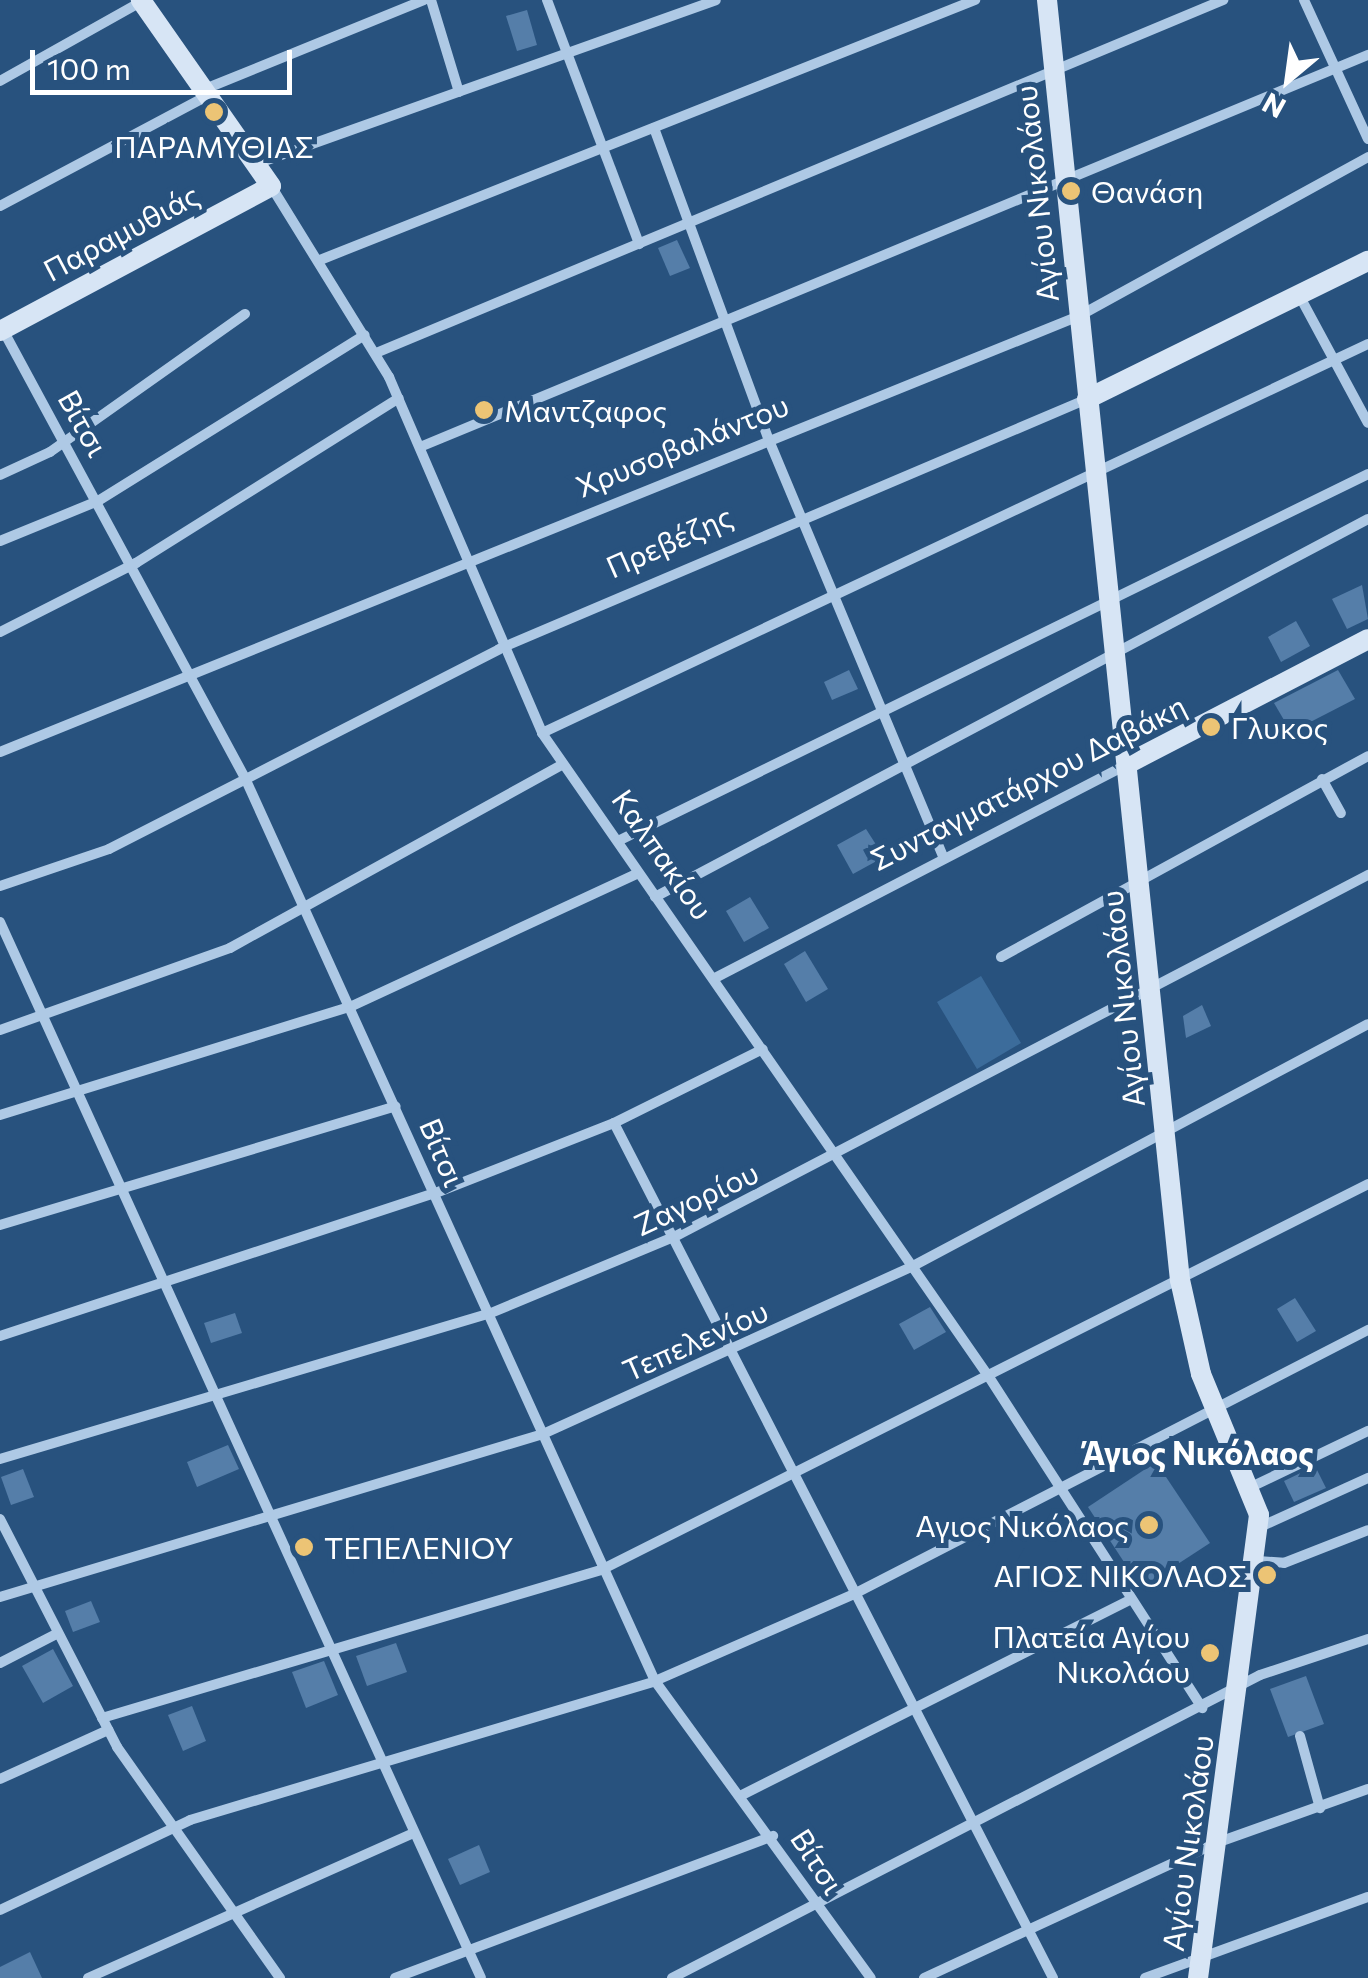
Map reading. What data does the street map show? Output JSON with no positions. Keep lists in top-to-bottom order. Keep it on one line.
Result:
{"streets":{"street":["Αγίου Νικολάου","Παραμυθιάς","Βίτσι","Χρυσοβαλάντου","Πρεβέζης","Συνταγματάρχου Δαβάκη","Καλπακίου","Ζαγορίου","Τεπελενίου"]},"crossings":[["Αγίου Νικολάου","Χρυσοβαλάντου"],["Αγίου Νικολάου","Πρεβέζης"],["Αγίου Νικολάου","Συνταγματάρχου Δαβάκη"],["Αγίου Νικολάου","Ζαγορίου"],["Αγίου Νικολάου","Τεπελενίου"],["Παραμυθιάς","Βίτσι"],["Παραμυθιάς","Καλπακίου"],["Βίτσι","Χρυσοβαλάντου"],["Βίτσι","Πρεβέζης"],["Βίτσι","Ζαγορίου"],["Βίτσι","Τεπελενίου"],["Χρυσοβαλάντου","Καλπακίου"],["Πρεβέζης","Καλπακίου"],["Συνταγματάρχου Δαβάκη","Καλπακίου"],["Καλπακίου","Ζαγορίου"],["Καλπακίου","Τεπελενίου"]],"districts":["Άγιος Νικόλαος"],"places":["ΠΑΡΑΜΥΘΙΑΣ","Θανάση","Μαντζαφος","Γλυκος","Αγιος Νικόλαος","ΤΕΠΕΛΕΝΙΟΥ","ΑΓΙΟΣ ΝΙΚΟΛΑΟΣ","Πλατεία Αγίου Νικολάου"],"scale_bar":"100 m","north":"bottom left"}
